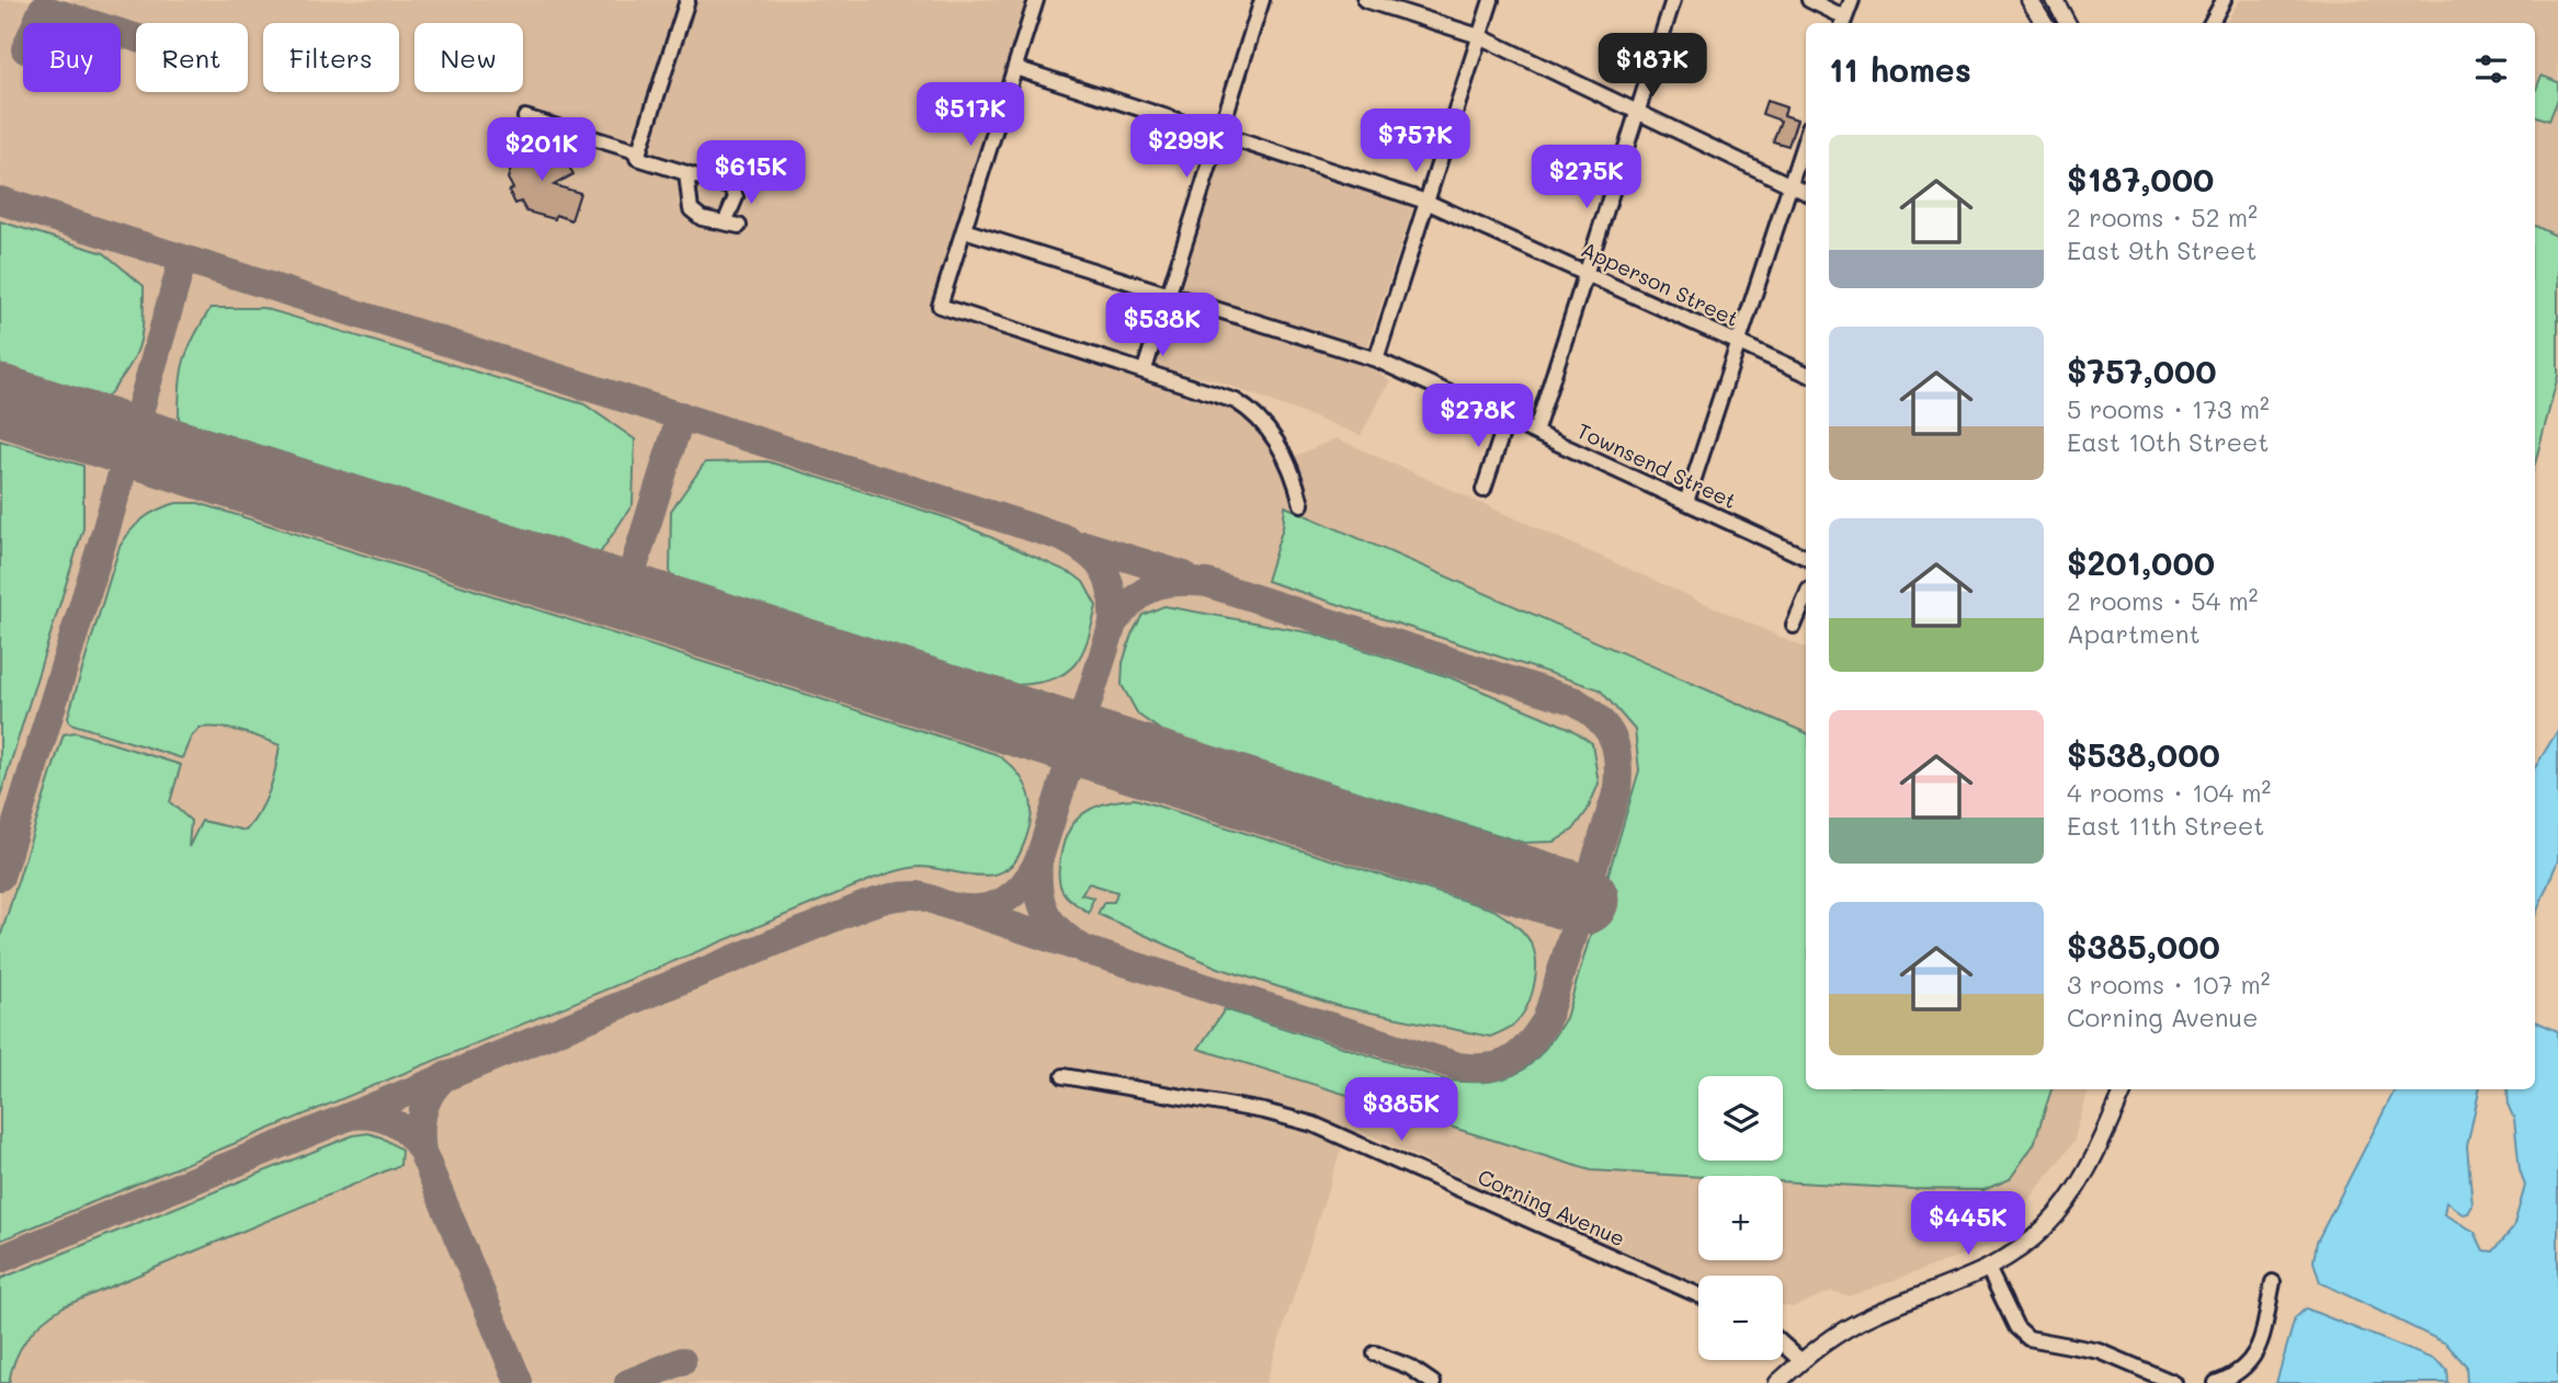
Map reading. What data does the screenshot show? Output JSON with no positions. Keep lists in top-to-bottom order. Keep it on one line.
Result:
{"streets":{"street":["Apperson Street","Townsend Street","Corning Avenue"]},"page":{"chip":["Buy","Rent","Filters","New"],"heading":"11 homes","price":["$187K","$517K","$757K","$299K","$201K","$615K","$275K","$538K","$278K","$385K","$445K"],"list":[{"name":"$187,000","note":"2 rooms · 52 m² · East 9th Street"},{"name":"$757,000","note":"5 rooms · 173 m² · East 10th Street"},{"name":"$201,000","note":"2 rooms · 54 m² · Apartment"},{"name":"$538,000","note":"4 rooms · 104 m² · East 11th Street"},{"name":"$385,000","note":"3 rooms · 107 m² · Corning Avenue"}],"map_buttons":["+","−"]}}
